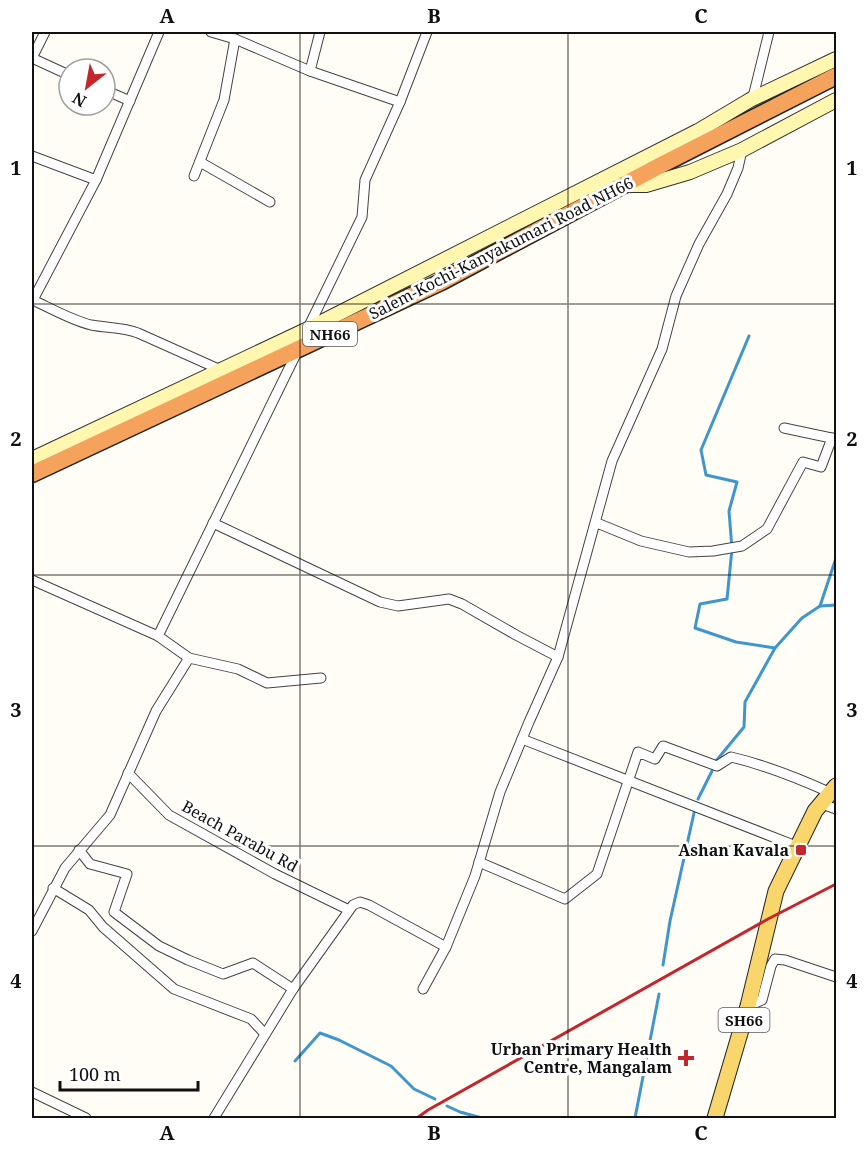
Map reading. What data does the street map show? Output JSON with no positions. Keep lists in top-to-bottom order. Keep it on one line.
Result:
{"streets":{"highway":["Salem-Kochi-Kanyakumari Road NH66","NH66"],"main road":["SH66"],"street":["Beach Parabu Rd"]},"places":{"transit":["Ashan Kavala"],"health":["Urban Primary Health Centre, Mangalam"]},"scale_bar":"100 m","north":"bottom left","grid":{"columns":["A","B","C"],"rows":["1","2","3","4"]}}
